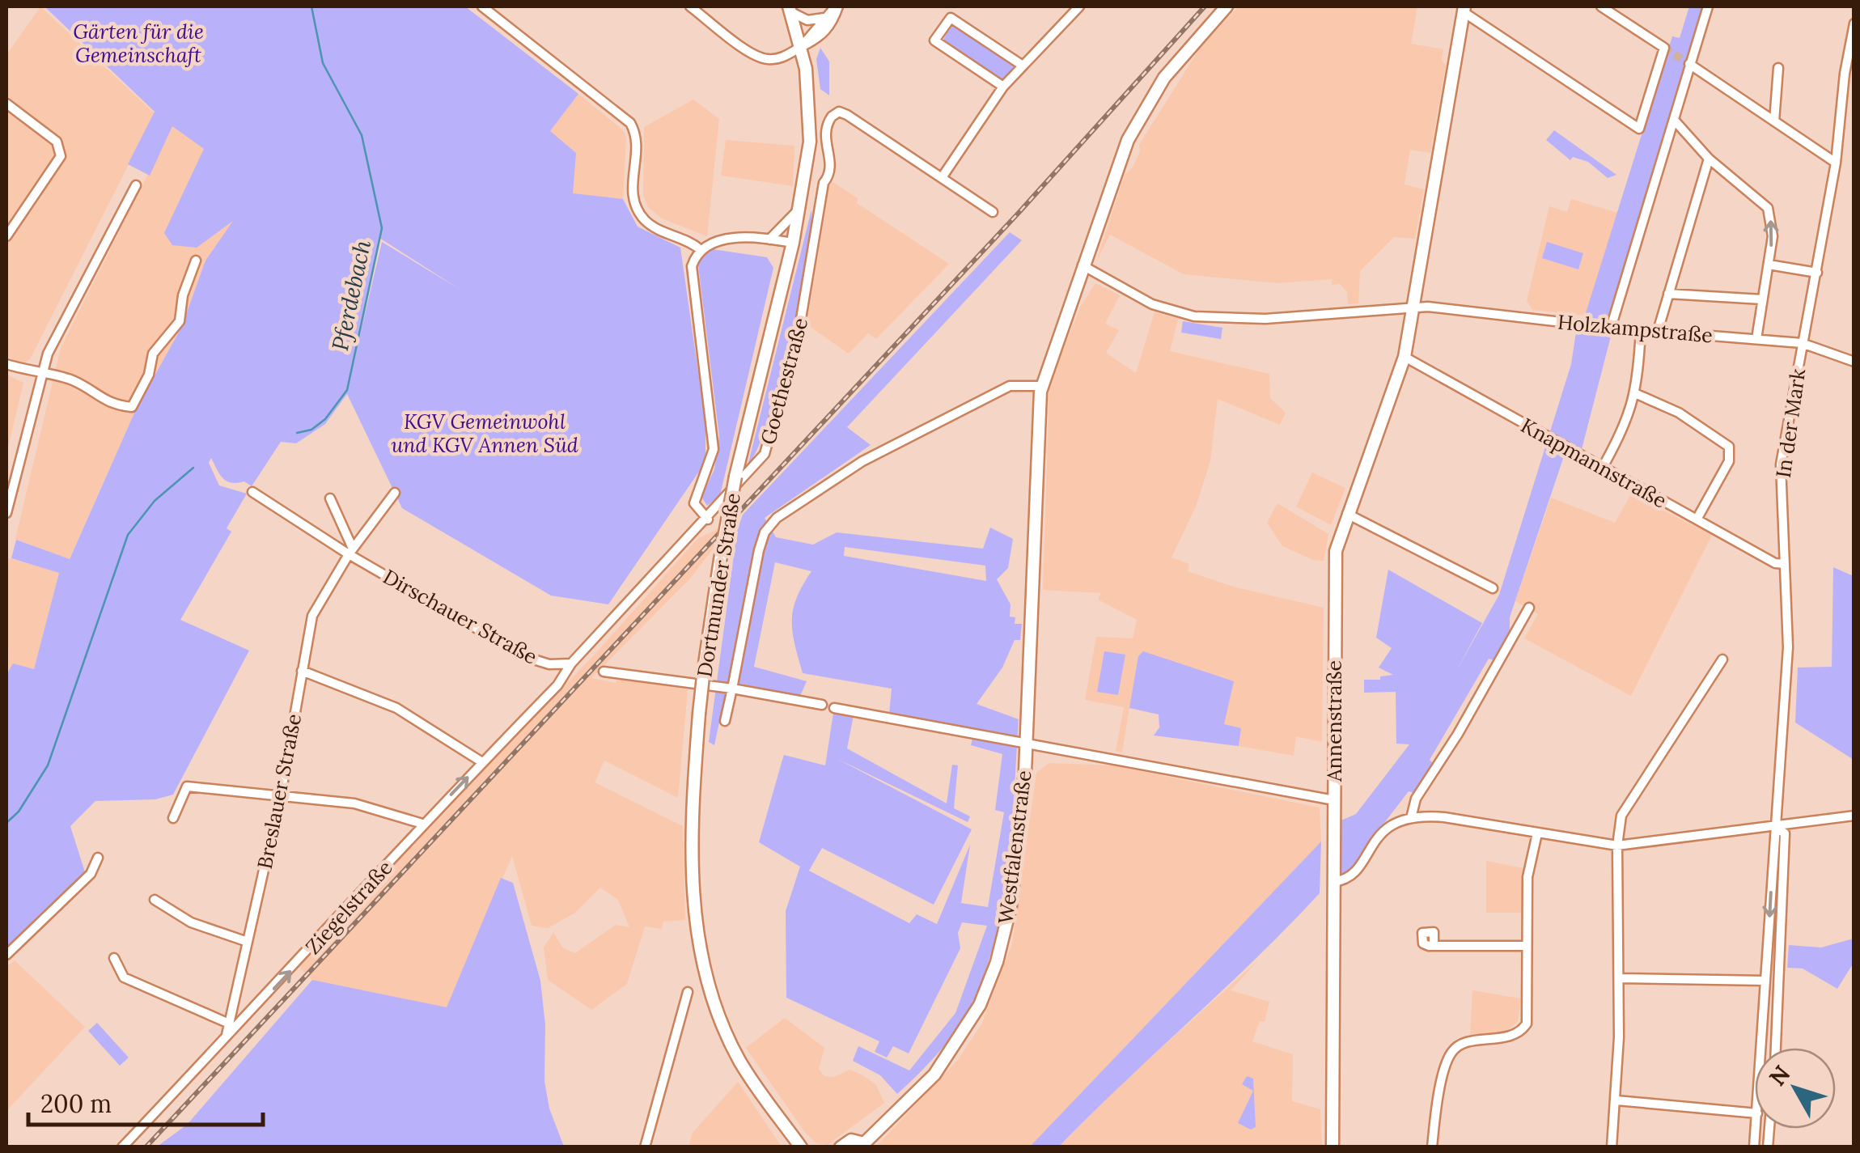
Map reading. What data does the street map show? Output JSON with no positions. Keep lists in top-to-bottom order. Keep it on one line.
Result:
{"streets":{"street":["Holzkampstraße","Goethestraße","In der Mark","Knapmannstraße","Dortmunder Straße","Dirschauer Straße","Annenstraße","Breslauer Straße","Westfalenstraße","Ziegelstraße"]},"crossings":[["Holzkampstraße","In der Mark"],["Holzkampstraße","Annenstraße"],["Holzkampstraße","Westfalenstraße"],["In der Mark","Knapmannstraße"],["Knapmannstraße","Annenstraße"],["Dirschauer Straße","Breslauer Straße"],["Dirschauer Straße","Ziegelstraße"],["Breslauer Straße","Ziegelstraße"]],"one_way":["Ziegelstraße"],"water":["Pferdebach"],"parks":["Gärten für die Gemeinschaft","KGV Gemeinwohl und KGV Annen Süd"],"scale_bar":"200 m","north":"top left"}
